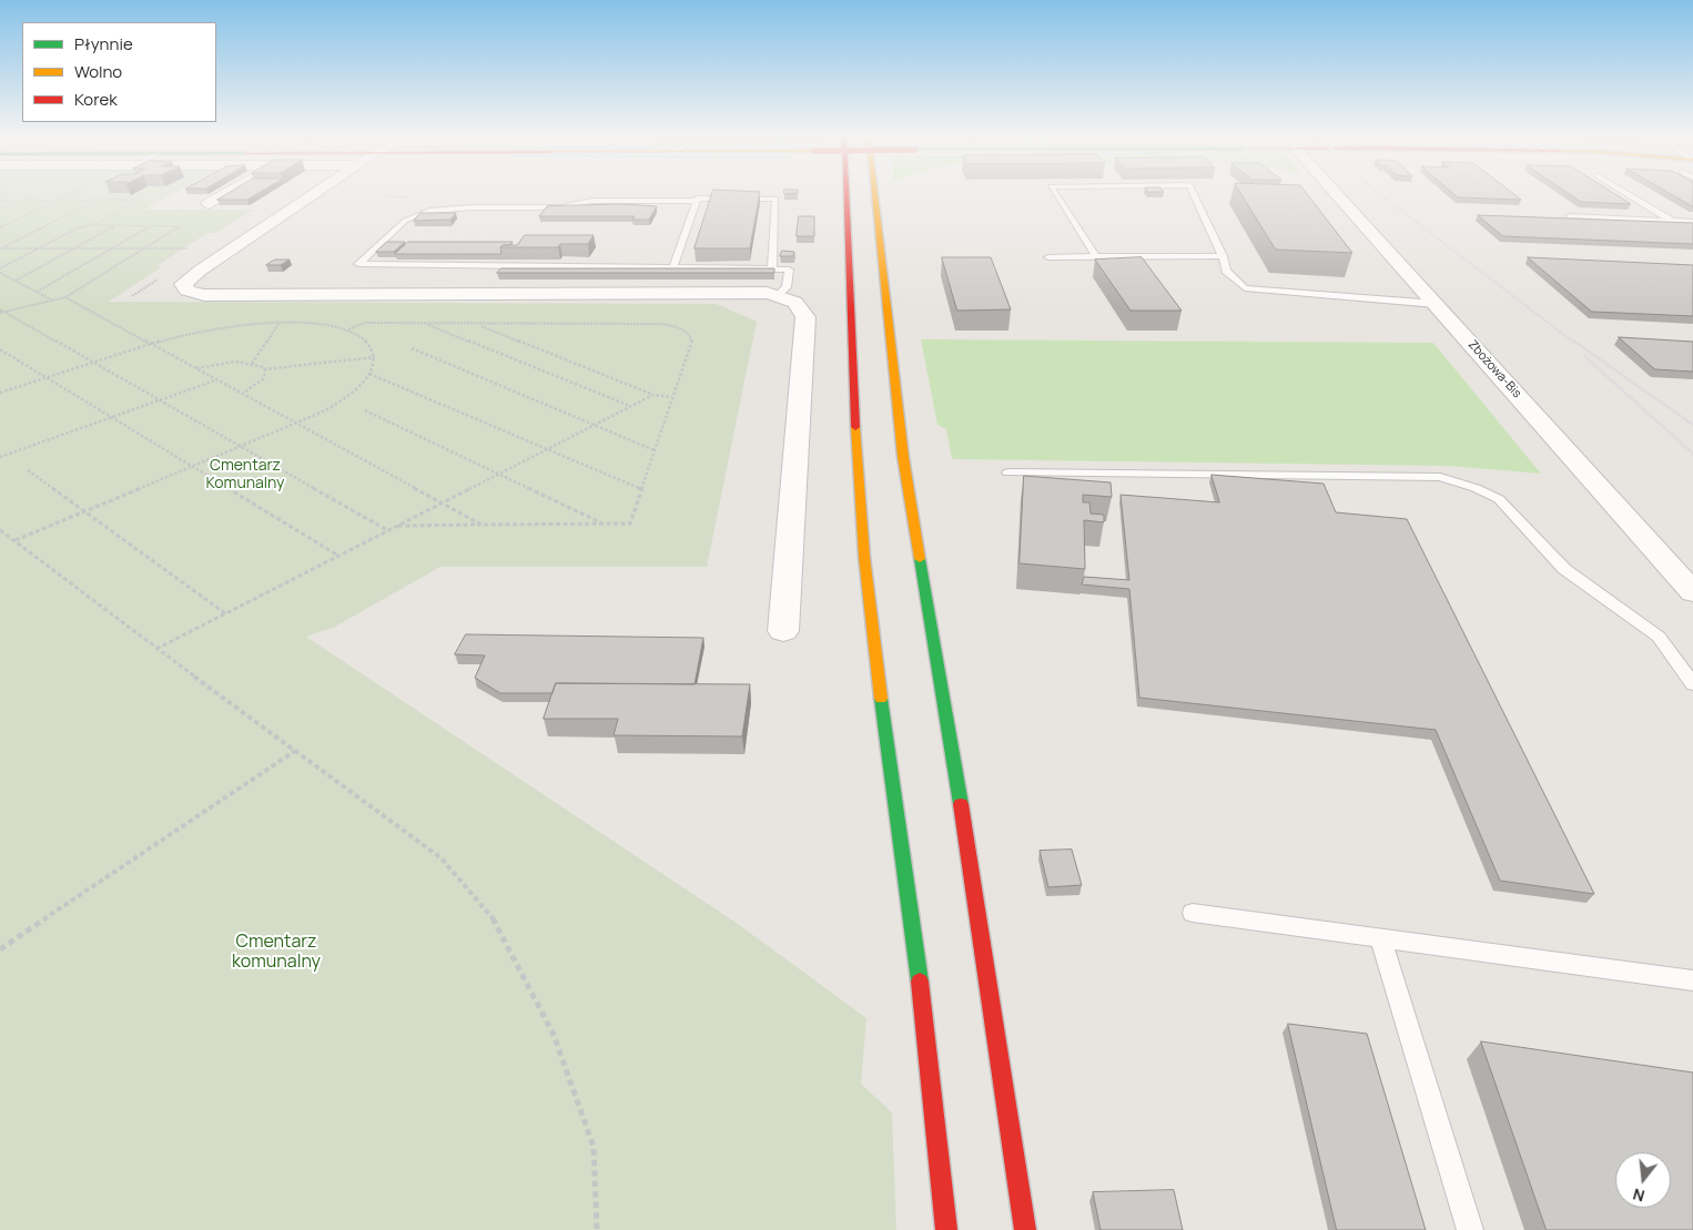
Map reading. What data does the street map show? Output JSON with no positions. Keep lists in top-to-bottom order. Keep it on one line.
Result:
{"streets":{"street":["Zbożowa-Bis"]},"parks":["Cmentarz Komunalny","Cmentarz komunalny"],"legend":["Płynnie","Wolno","Korek"],"north":"bottom"}
